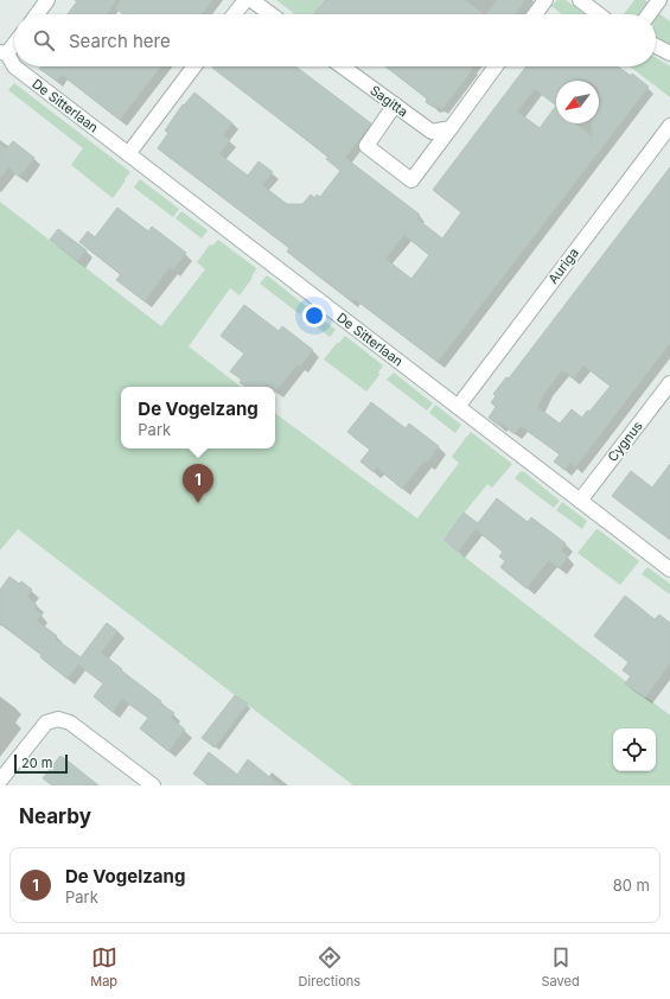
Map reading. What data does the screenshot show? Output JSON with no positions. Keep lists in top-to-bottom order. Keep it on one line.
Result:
{"streets":{"street":["Sagitta","De Sitterlaan","Auriga","Cygnus"]},"crossings":[["De Sitterlaan","Auriga"],["De Sitterlaan","Cygnus"]],"scale_bar":"20 m","north":"bottom left","page":{"search":"Search here","popup":["De Vogelzang","Park"],"pins":"1","scale":"20 m","heading":"Nearby","list":[{"mark":"1","name":"De Vogelzang","note":"Park","value":"80 m"}],"nav":["Map","Directions","Saved"]}}
